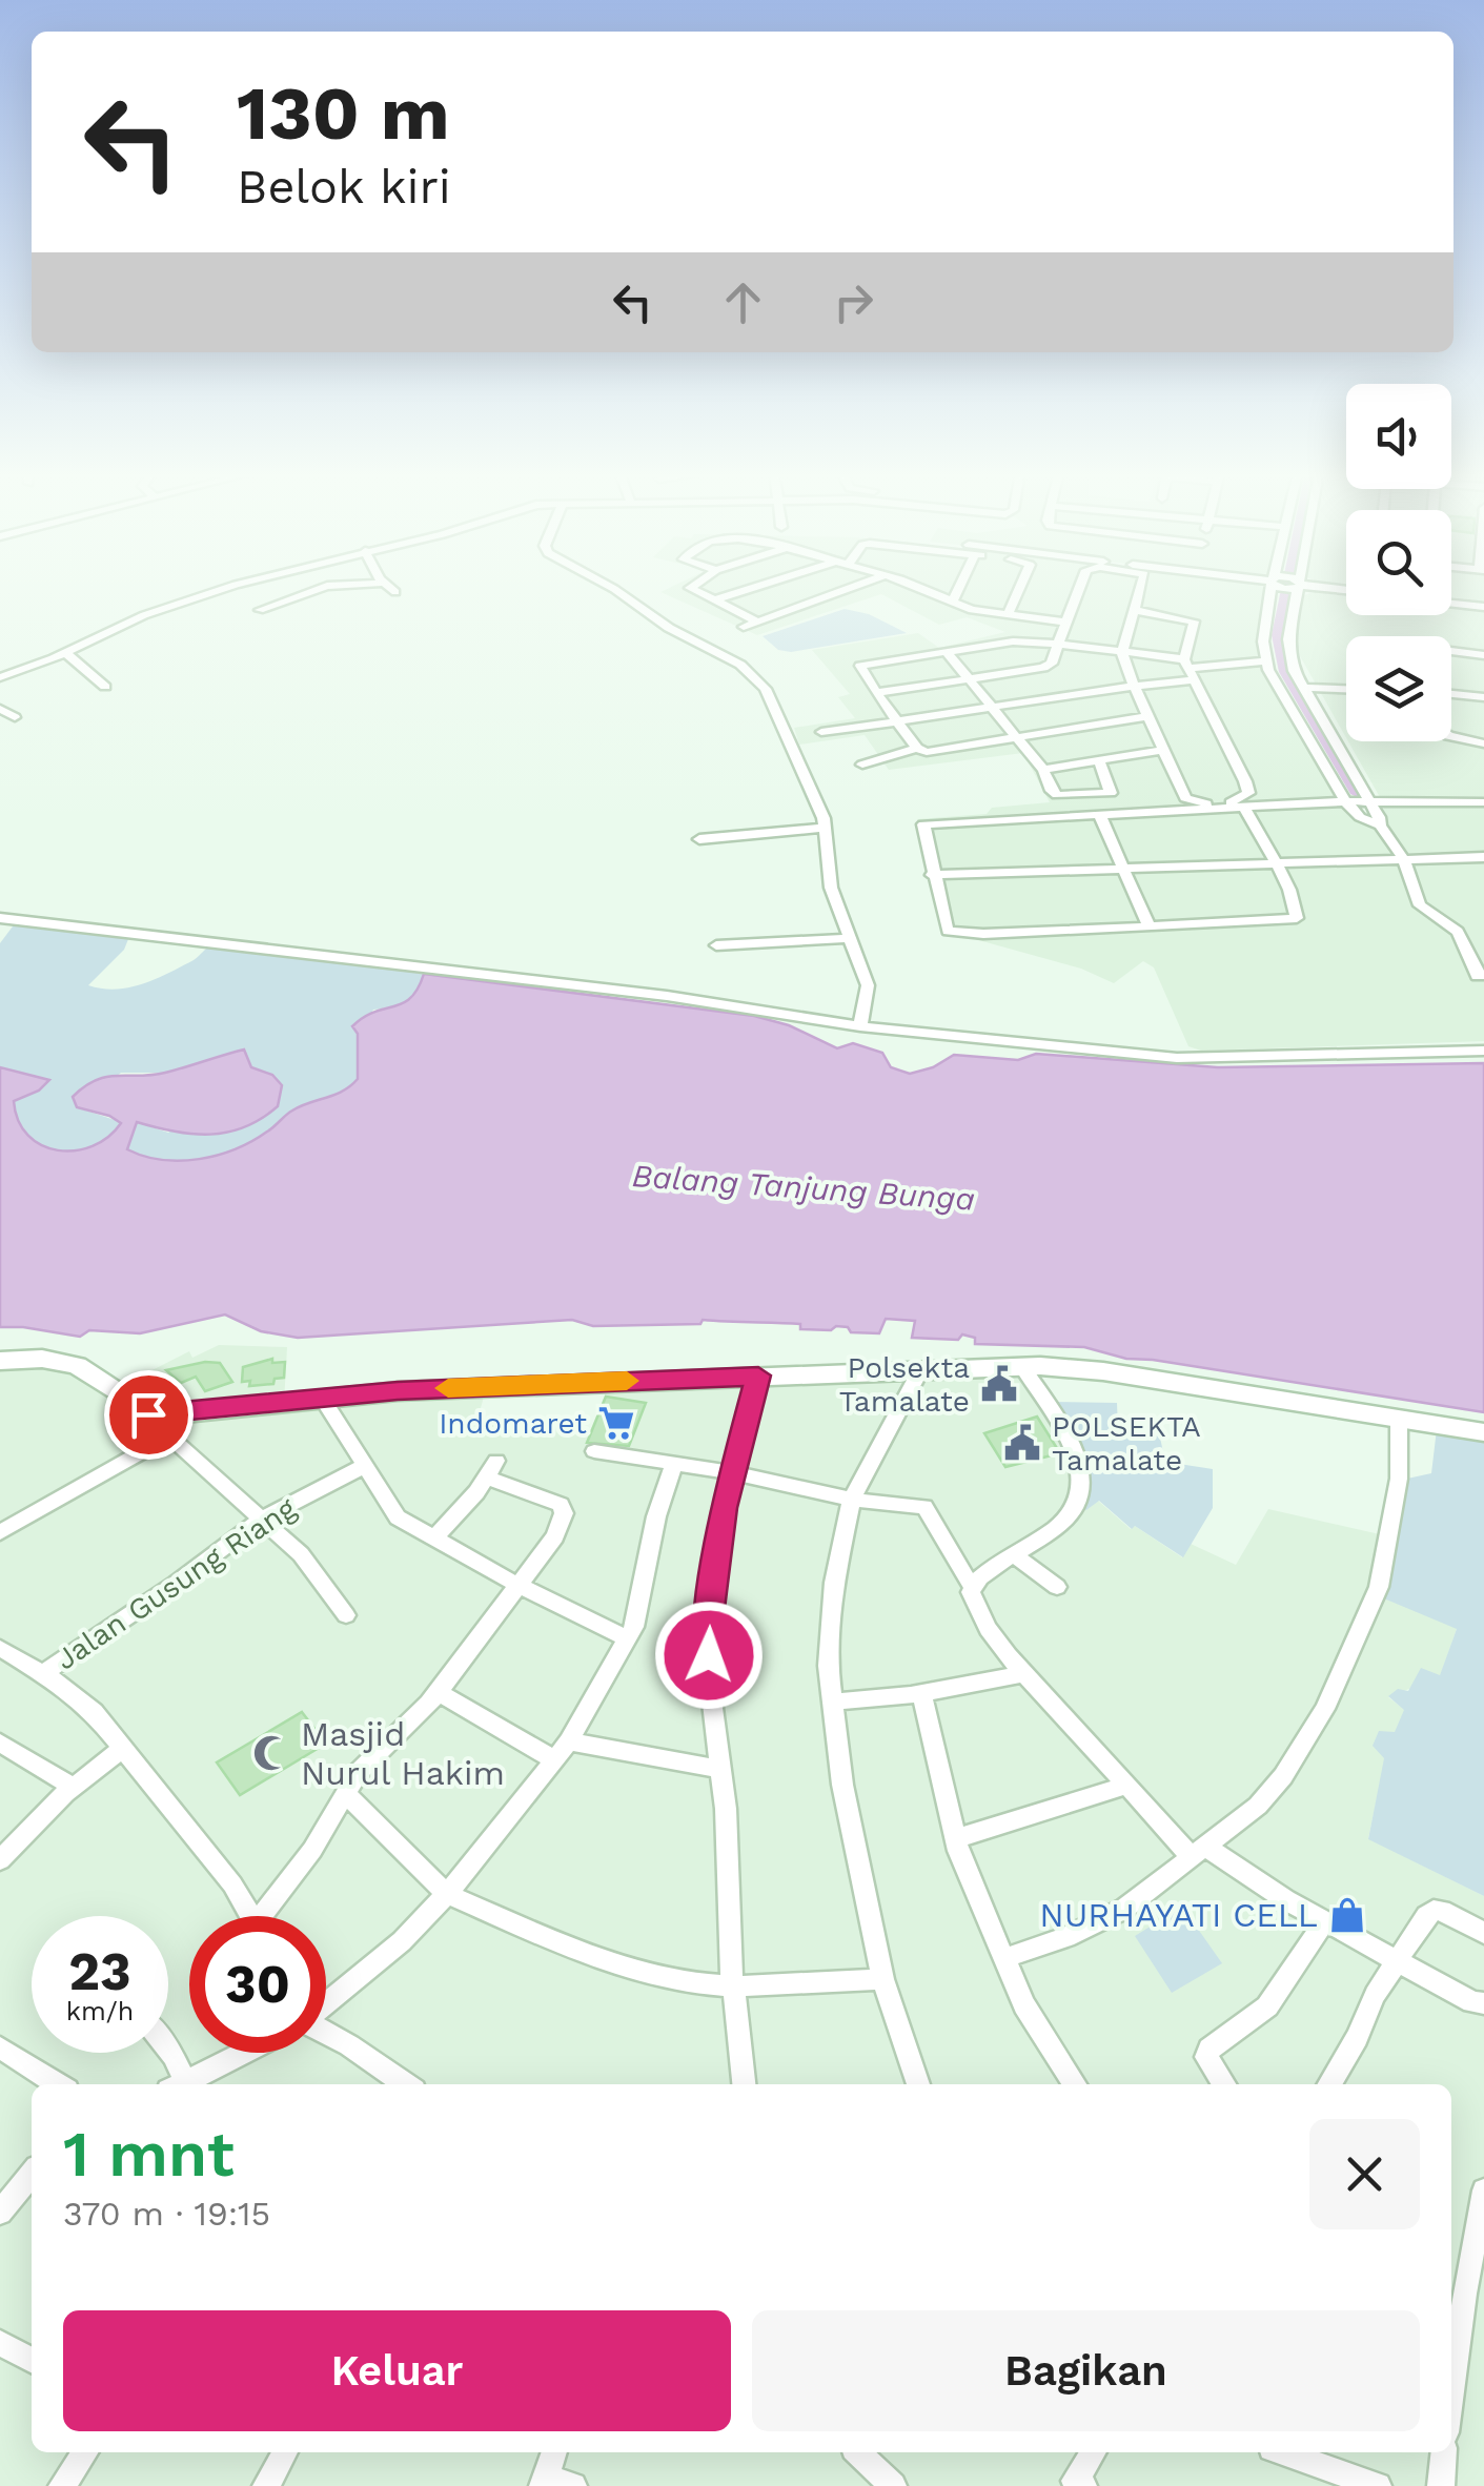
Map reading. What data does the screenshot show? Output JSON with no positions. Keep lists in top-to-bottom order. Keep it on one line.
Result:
{"streets":{"street":["Jalan Gusung Riang"]},"water":["Balang Tanjung Bunga"],"places":{"public building":["Polsekta Tamalate","POLSEKTA Tamalate"],"supermarket":["Indomaret"],"mosque":["Masjid Nurul Hakim"],"shop":["NURHAYATI CELL"]},"page":{"turn":["130 m","Belok kiri"],"speed":"23 km/h","limit":"30","heading":["1 mnt","370 m · 19:15"],"buttons":["Keluar","Bagikan"]}}
